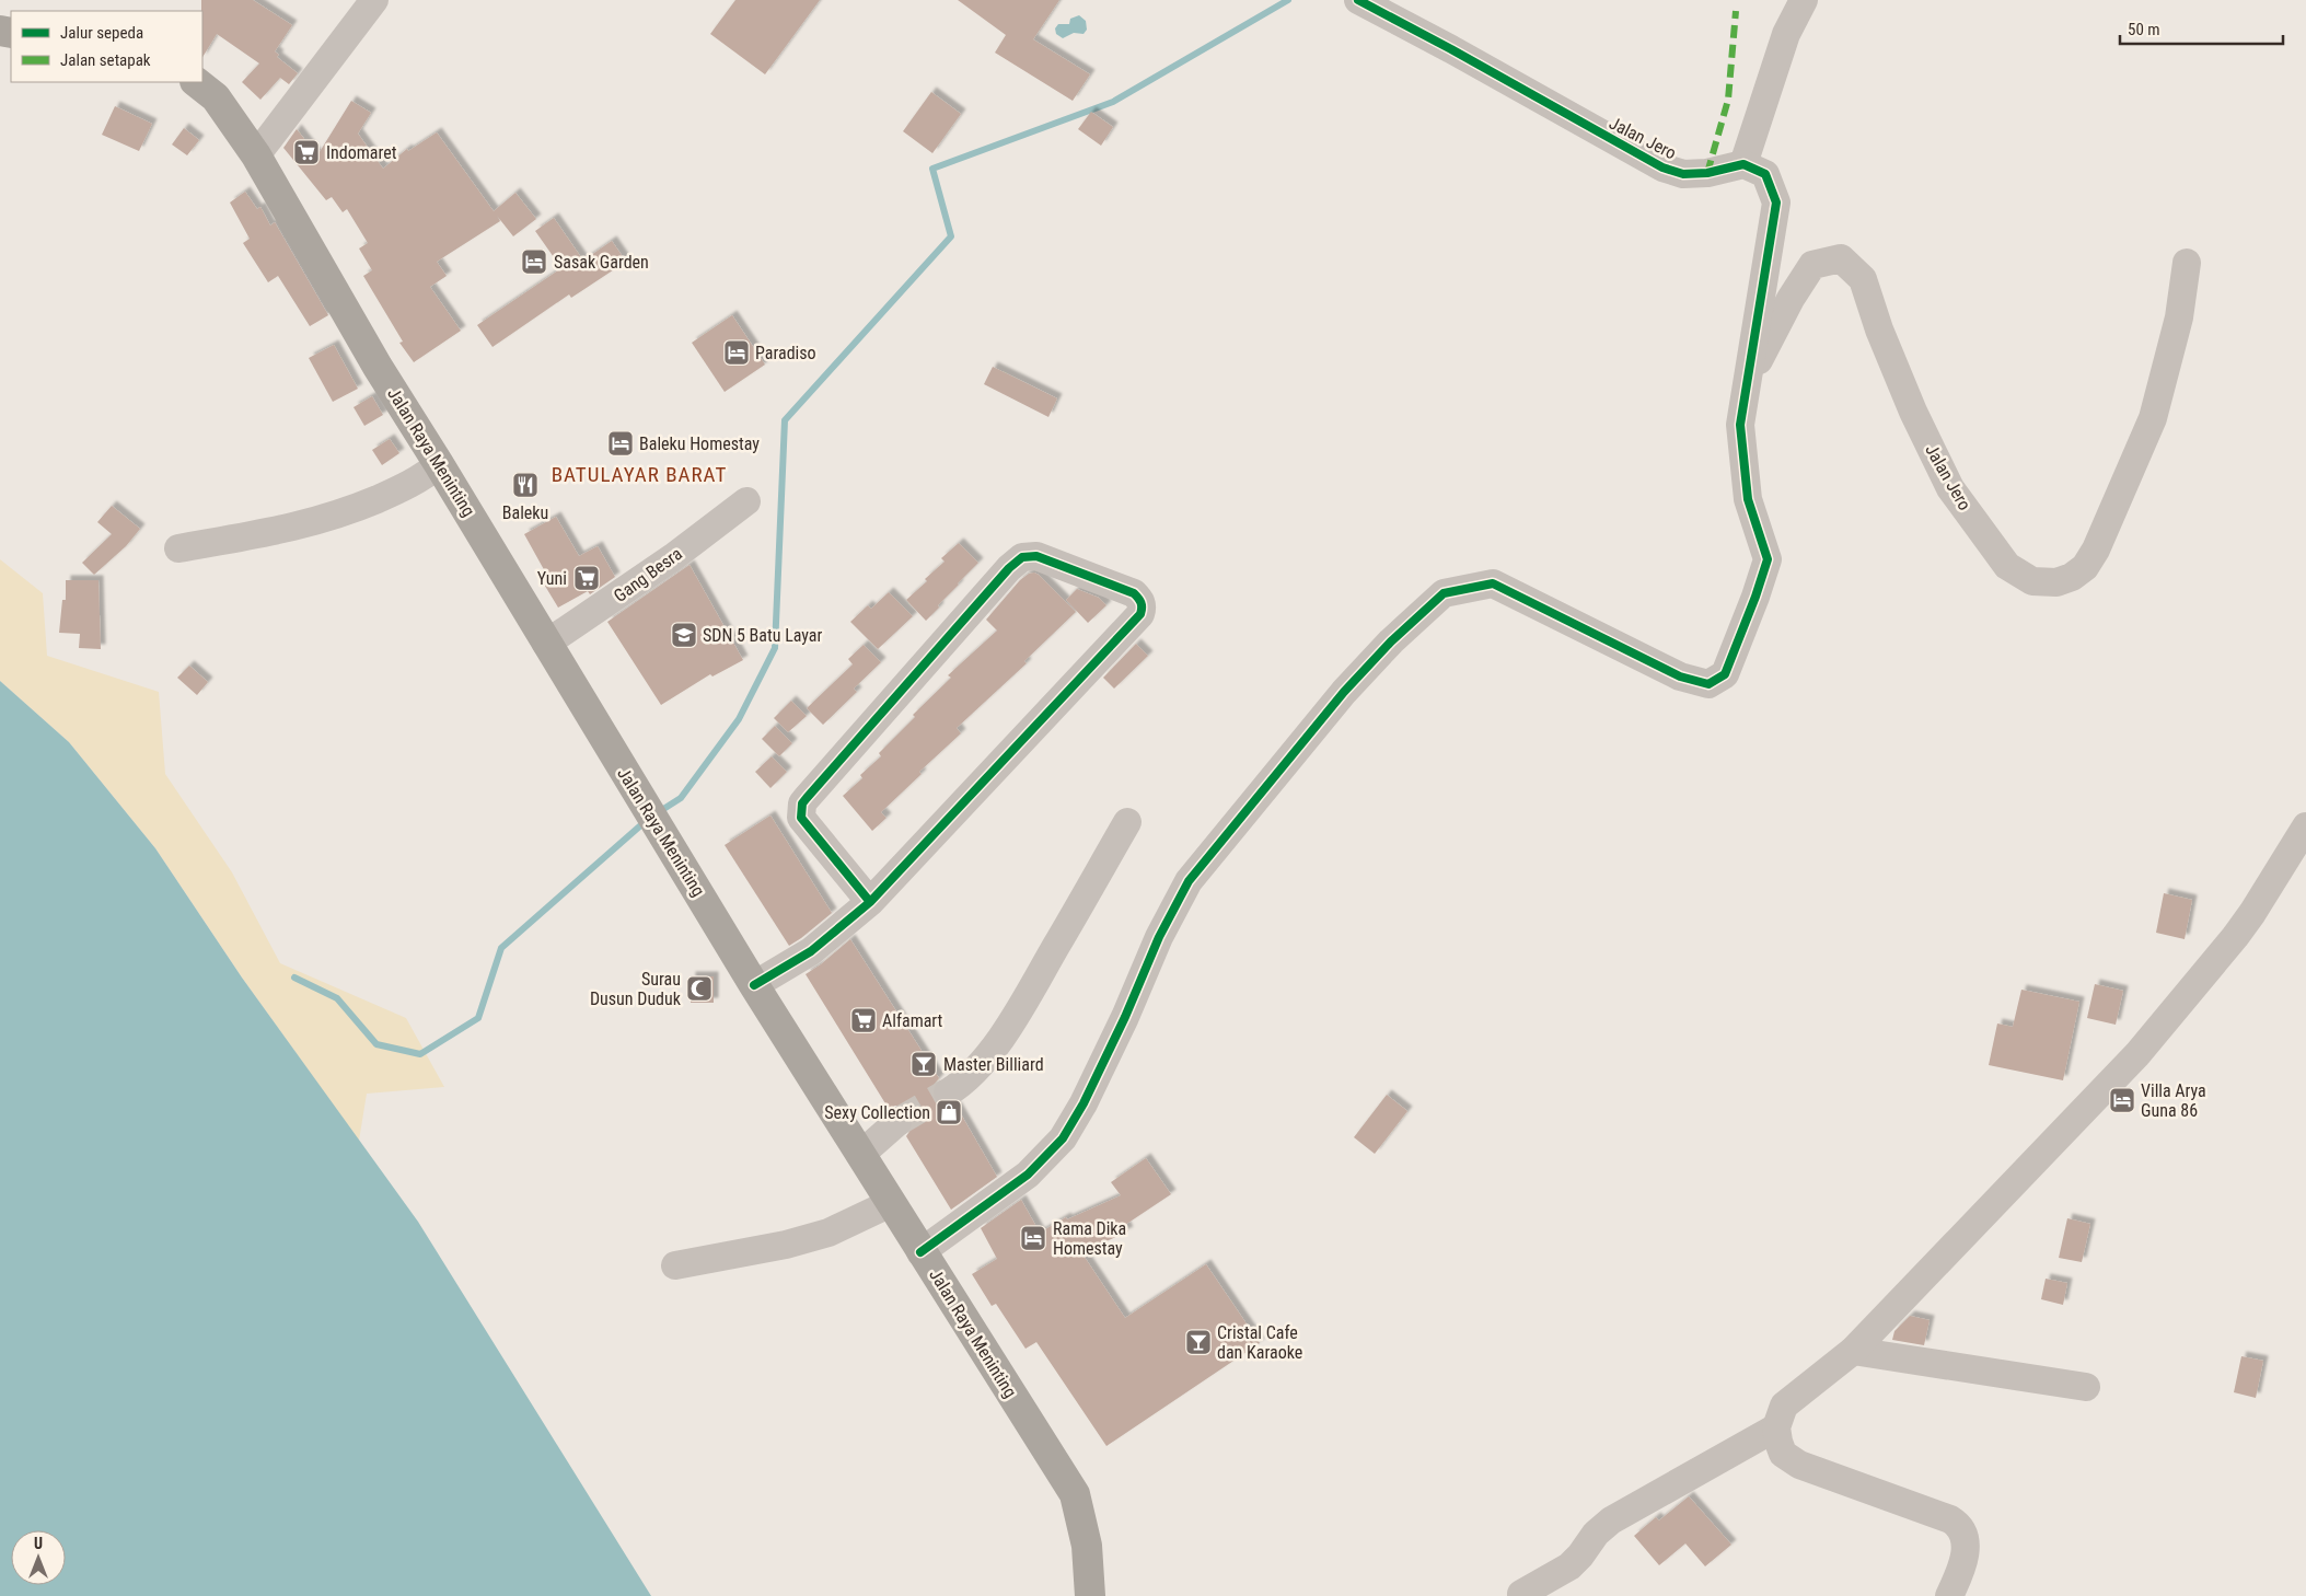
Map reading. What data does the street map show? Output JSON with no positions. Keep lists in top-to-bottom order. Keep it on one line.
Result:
{"streets":{"highway":["Jalan Raya Meninting"],"street":["Jalan Jero","Gang Besra"]},"crossings":[["Jalan Raya Meninting","Gang Besra"]],"districts":["BATULAYAR BARAT"],"places":{"supermarket":["Indomaret","Yuni","Alfamart"],"hotel":["Sasak Garden","Paradiso","Baleku Homestay","Villa Arya Guna 86","Rama Dika Homestay"],"restaurant":["Baleku"],"school or university":["SDN 5 Batu Layar"],"mosque":["Surau Dusun Duduk"],"bar":["Master Billiard","Cristal Cafe dan Karaoke"],"shop":["Sexy Collection"]},"legend":["Jalur sepeda","Jalan setapak"],"scale_bar":"50 m","north":"top"}
